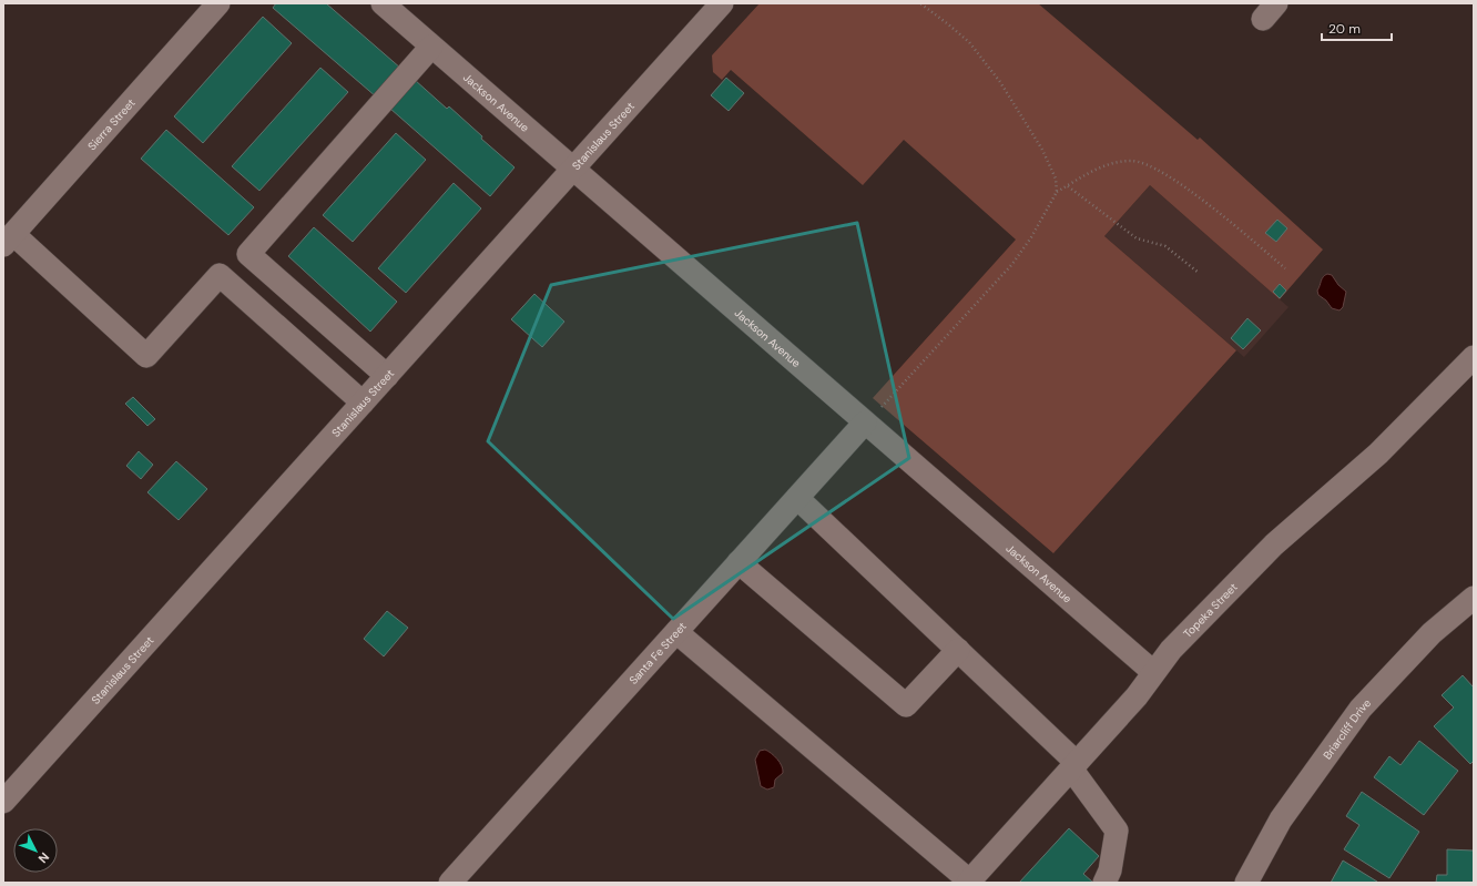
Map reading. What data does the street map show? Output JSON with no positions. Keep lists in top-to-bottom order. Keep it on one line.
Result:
{"streets":{"street":["Jackson Avenue","Sierra Street","Stanislaus Street","Topeka Street","Santa Fe Street","Briarcliff Drive"]},"crossings":[["Jackson Avenue","Stanislaus Street"],["Jackson Avenue","Topeka Street"],["Jackson Avenue","Santa Fe Street"]],"scale_bar":"20 m","north":"bottom right"}
